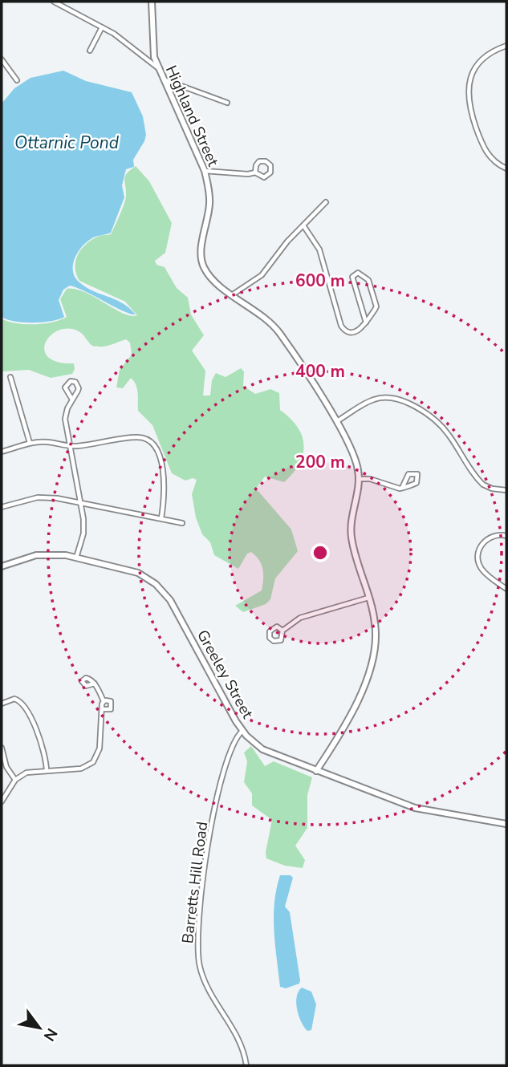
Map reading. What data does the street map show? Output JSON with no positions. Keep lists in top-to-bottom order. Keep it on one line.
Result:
{"streets":{"street":["Highland Street","Greeley Street","Barretts Hill Road"]},"crossings":[["Highland Street","Greeley Street"],["Greeley Street","Barretts Hill Road"]],"water":["Ottarnic Pond"],"north":"bottom right","rings":["600 m","400 m","200 m"]}
